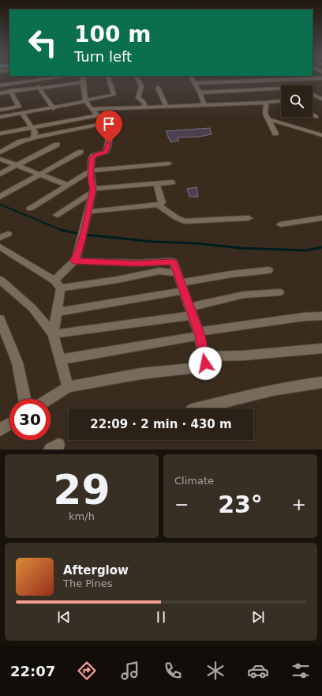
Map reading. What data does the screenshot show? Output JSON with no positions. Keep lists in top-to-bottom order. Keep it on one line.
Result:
{"page":{"turn":["100 m","Turn left"],"limit":"30","trip":"22:09 · 2 min · 430 m","tile":[["29","km/h"],"Climate"],"heat":["−","23°","+"],"song":["Afterglow","The Pines"],"tabs":"22:07"}}
